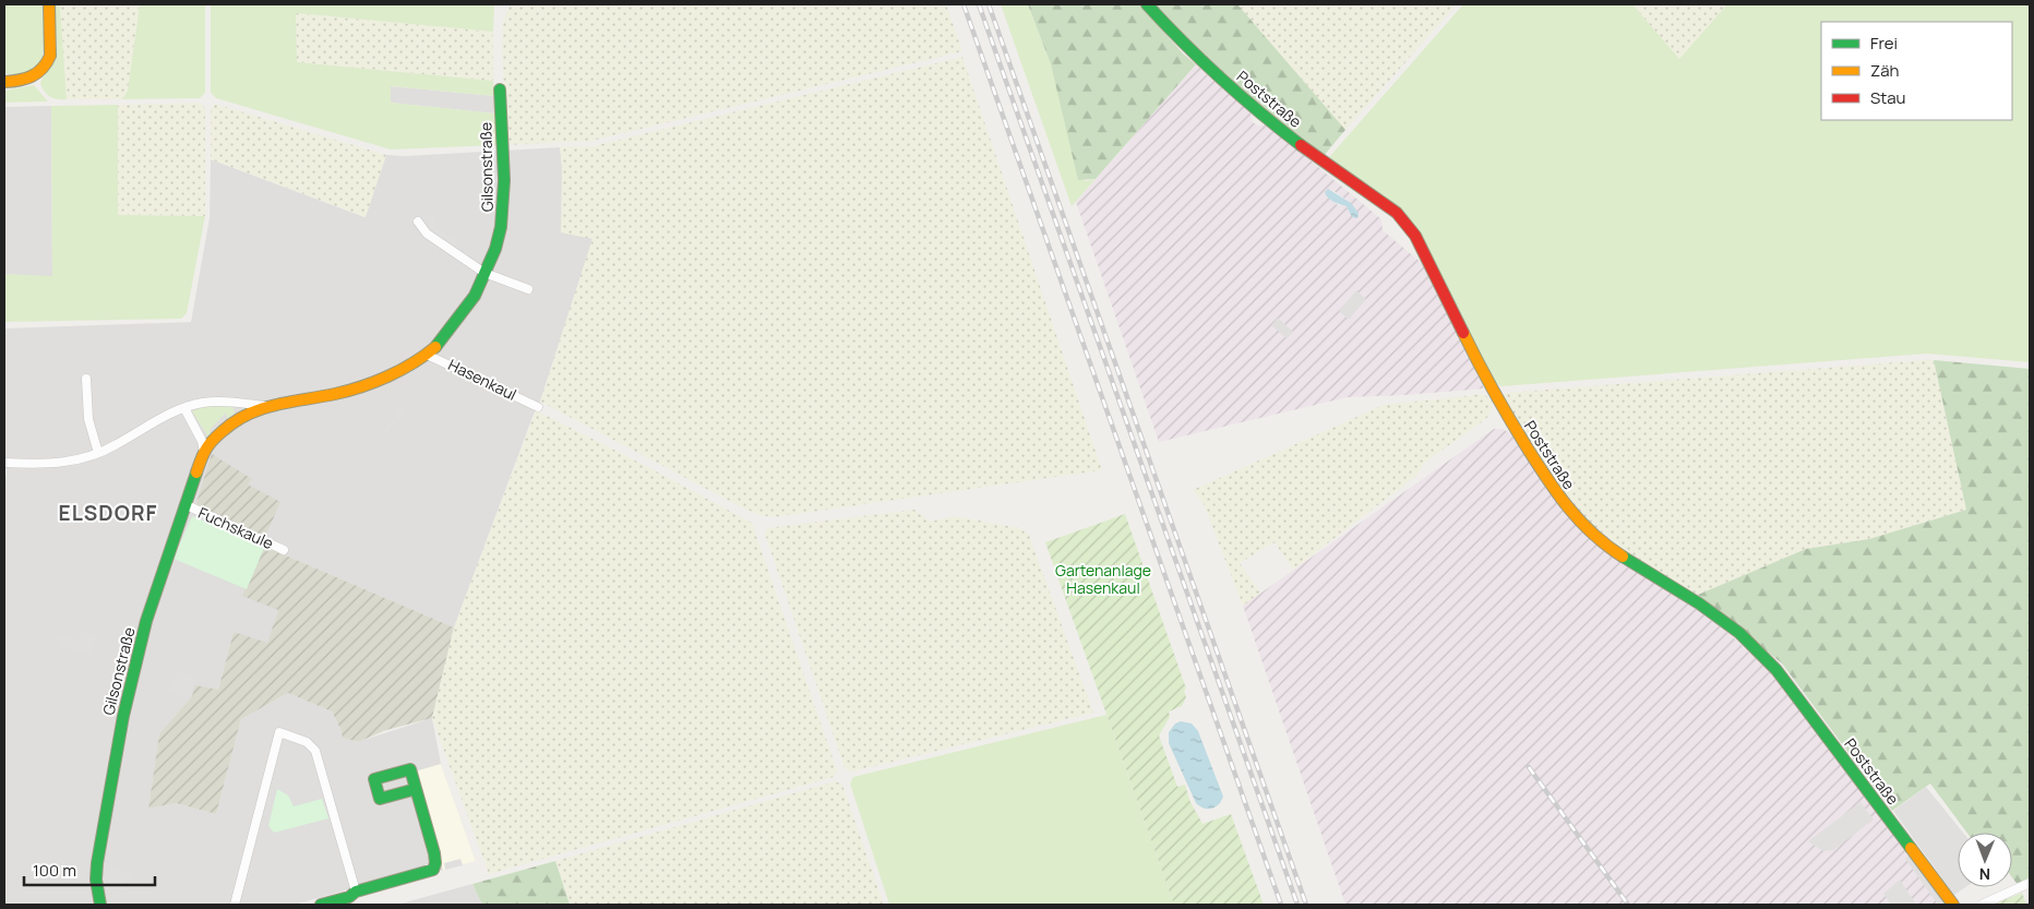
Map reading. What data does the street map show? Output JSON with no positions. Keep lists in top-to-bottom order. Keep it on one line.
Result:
{"streets":{"street":["Poststraße","Gilsonstraße","Hasenkaul","Fuchskaule"]},"crossings":[["Gilsonstraße","Hasenkaul"],["Gilsonstraße","Fuchskaule"]],"districts":["ELSDORF"],"parks":["Gartenanlage Hasenkaul"],"legend":["Frei","Zäh","Stau"],"scale_bar":"100 m","north":"bottom"}
